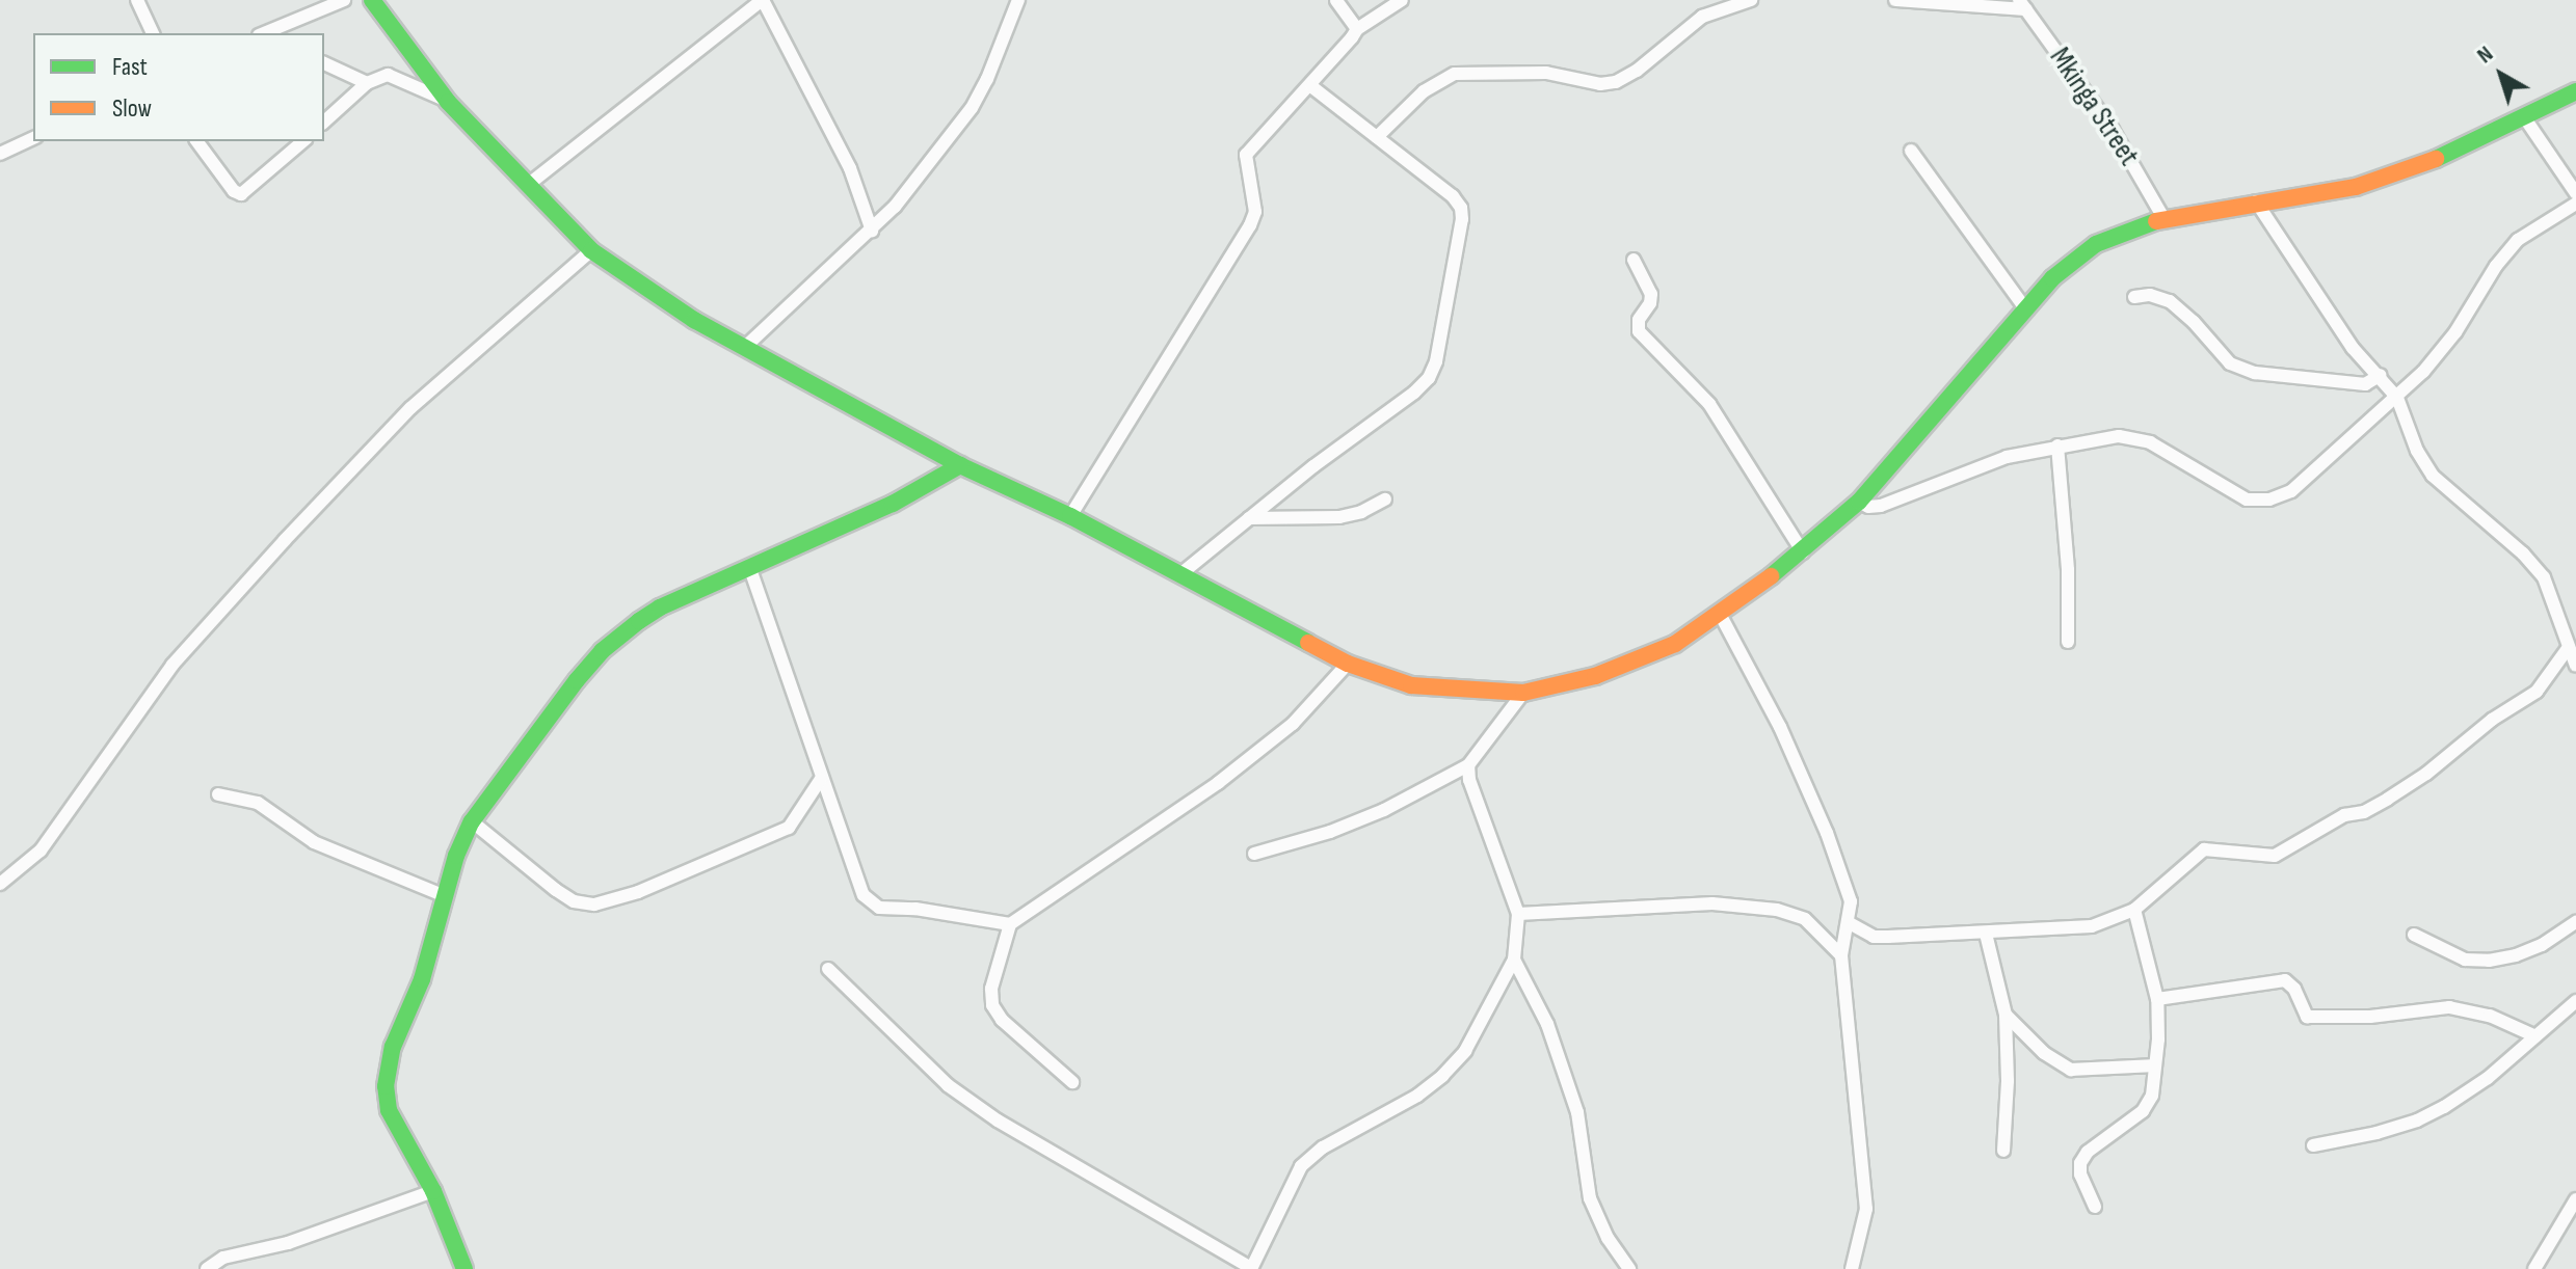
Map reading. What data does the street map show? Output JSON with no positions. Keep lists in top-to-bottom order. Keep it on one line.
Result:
{"streets":{"street":["Mkinga Street"]},"legend":["Fast","Slow"],"north":"top left"}
